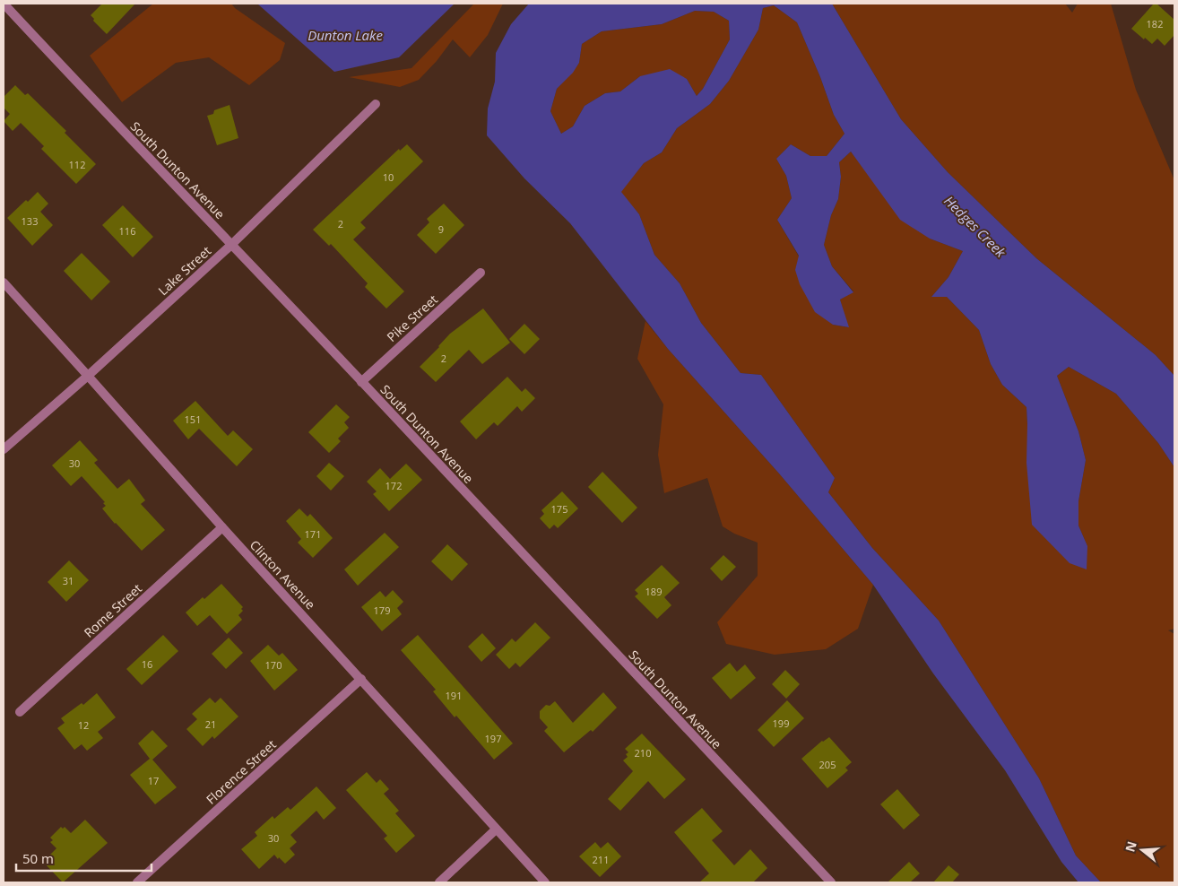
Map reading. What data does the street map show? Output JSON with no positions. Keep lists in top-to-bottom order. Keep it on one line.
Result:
{"streets":{"street":["South Dunton Avenue","Lake Street","Pike Street","Clinton Avenue","Rome Street","Florence Street"]},"crossings":[["South Dunton Avenue","Lake Street"],["South Dunton Avenue","Pike Street"],["Lake Street","Clinton Avenue"],["Clinton Avenue","Rome Street"],["Clinton Avenue","Florence Street"]],"water":["Dunton Lake","Hedges Creek"],"house_numbers":["182","112","10","133","2","9","116","2","151","30","172","175","171","31","189","179","16","170","191","199","21","12","197","210","205","17","30","211"],"scale_bar":"50 m","north":"left"}
